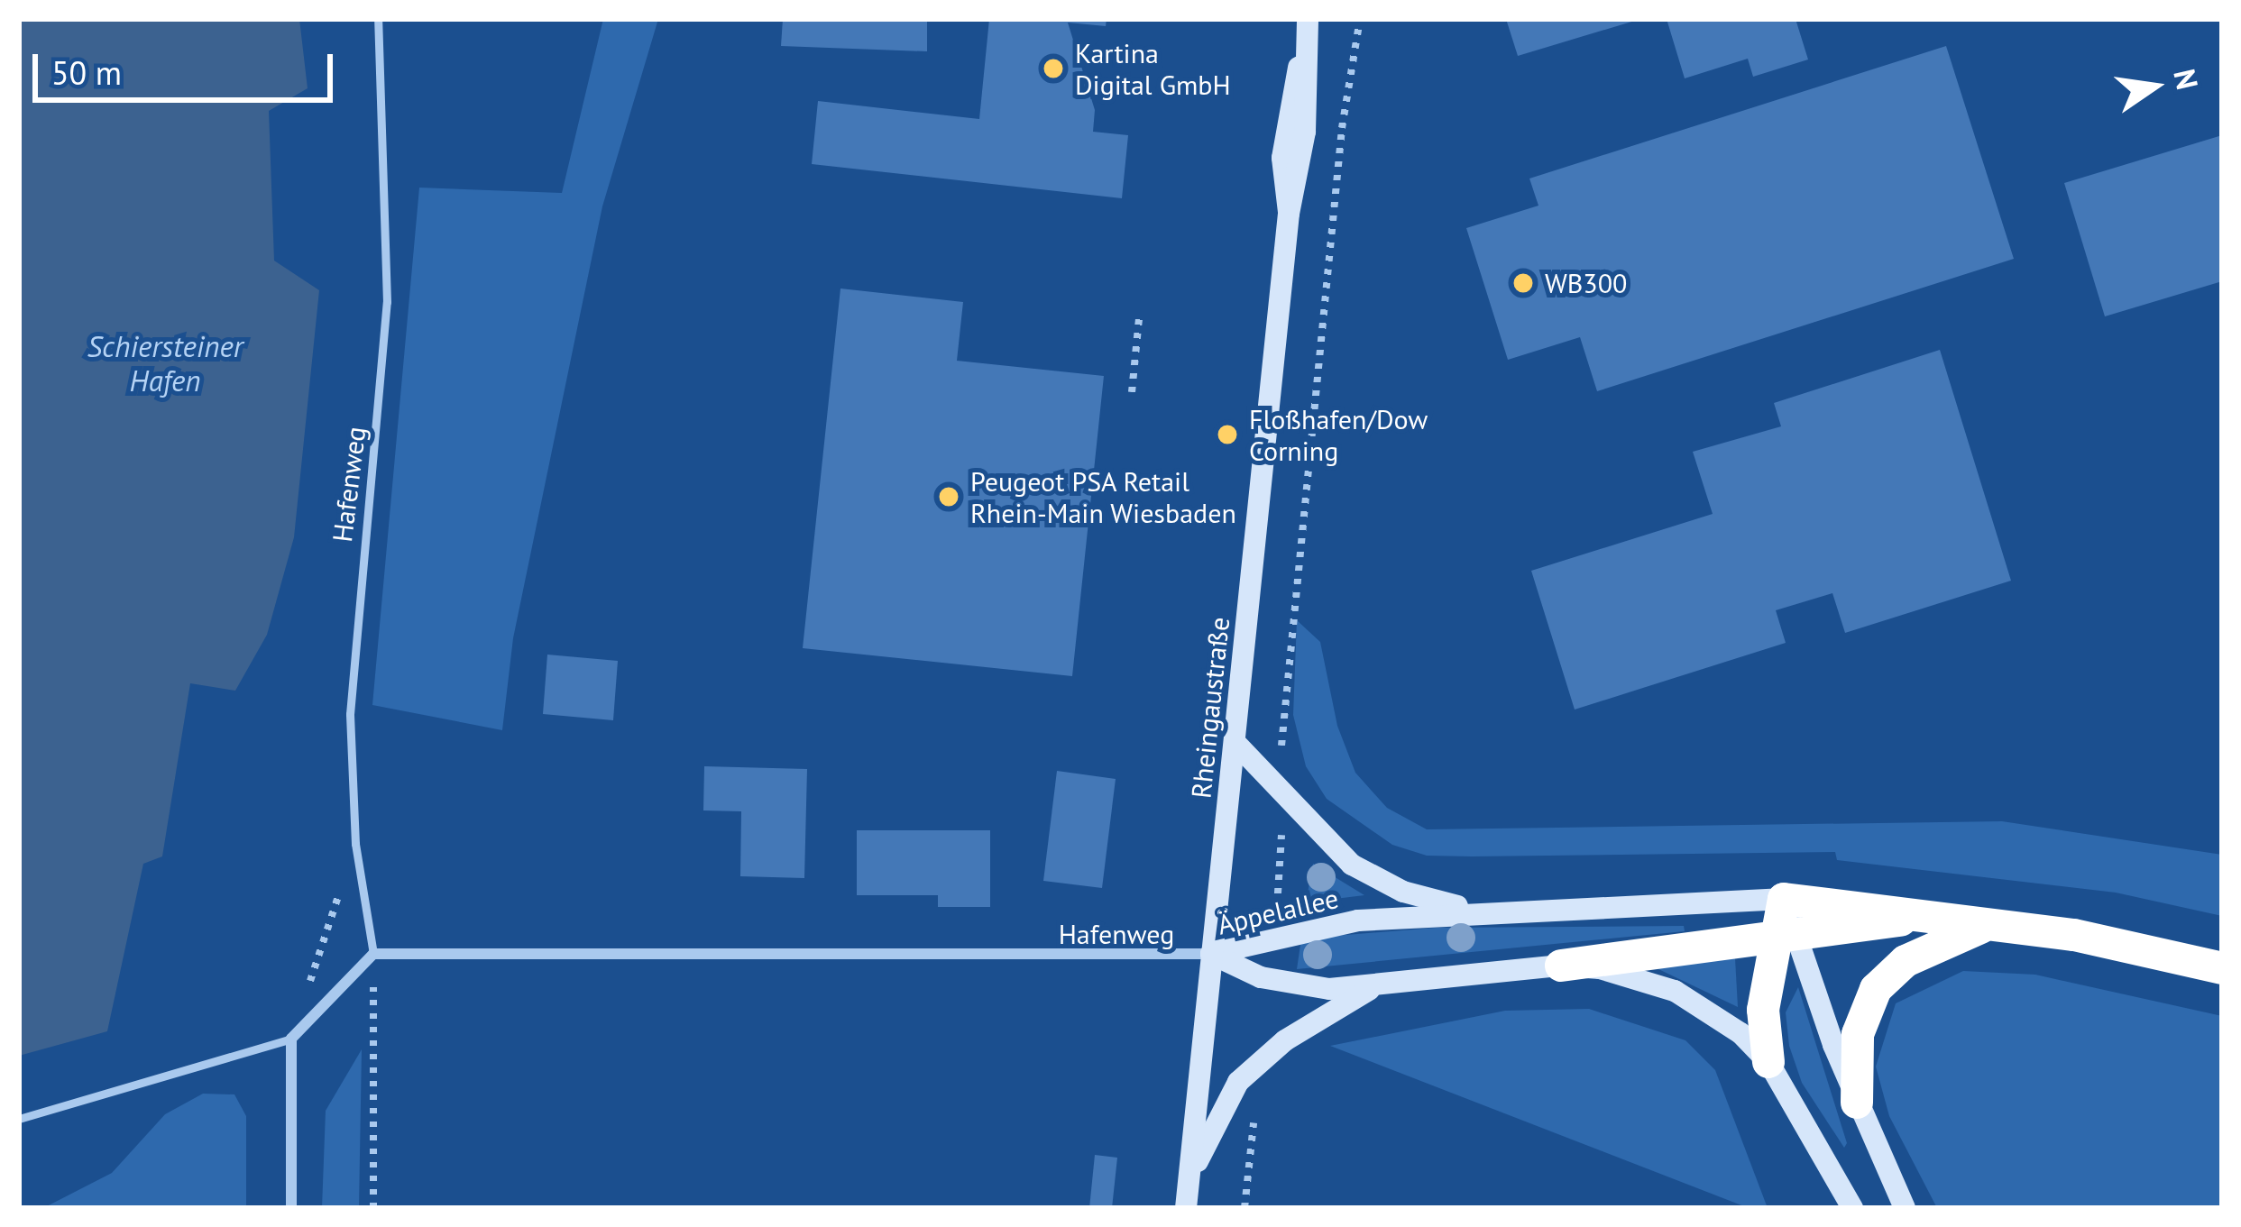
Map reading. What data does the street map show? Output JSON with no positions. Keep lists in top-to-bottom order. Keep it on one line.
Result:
{"streets":{"main road":["Rheingaustraße","Äppelallee"],"street":["Hafenweg"]},"crossings":[["Hafenweg","Rheingaustraße"],["Hafenweg","Äppelallee"],["Rheingaustraße","Äppelallee"]],"water":["Schiersteiner Hafen"],"places":["Kartina Digital GmbH","WB300","Floßhafen/Dow Corning","Peugeot PSA Retail Rhein-Main Wiesbaden"],"scale_bar":"50 m","north":"right"}
